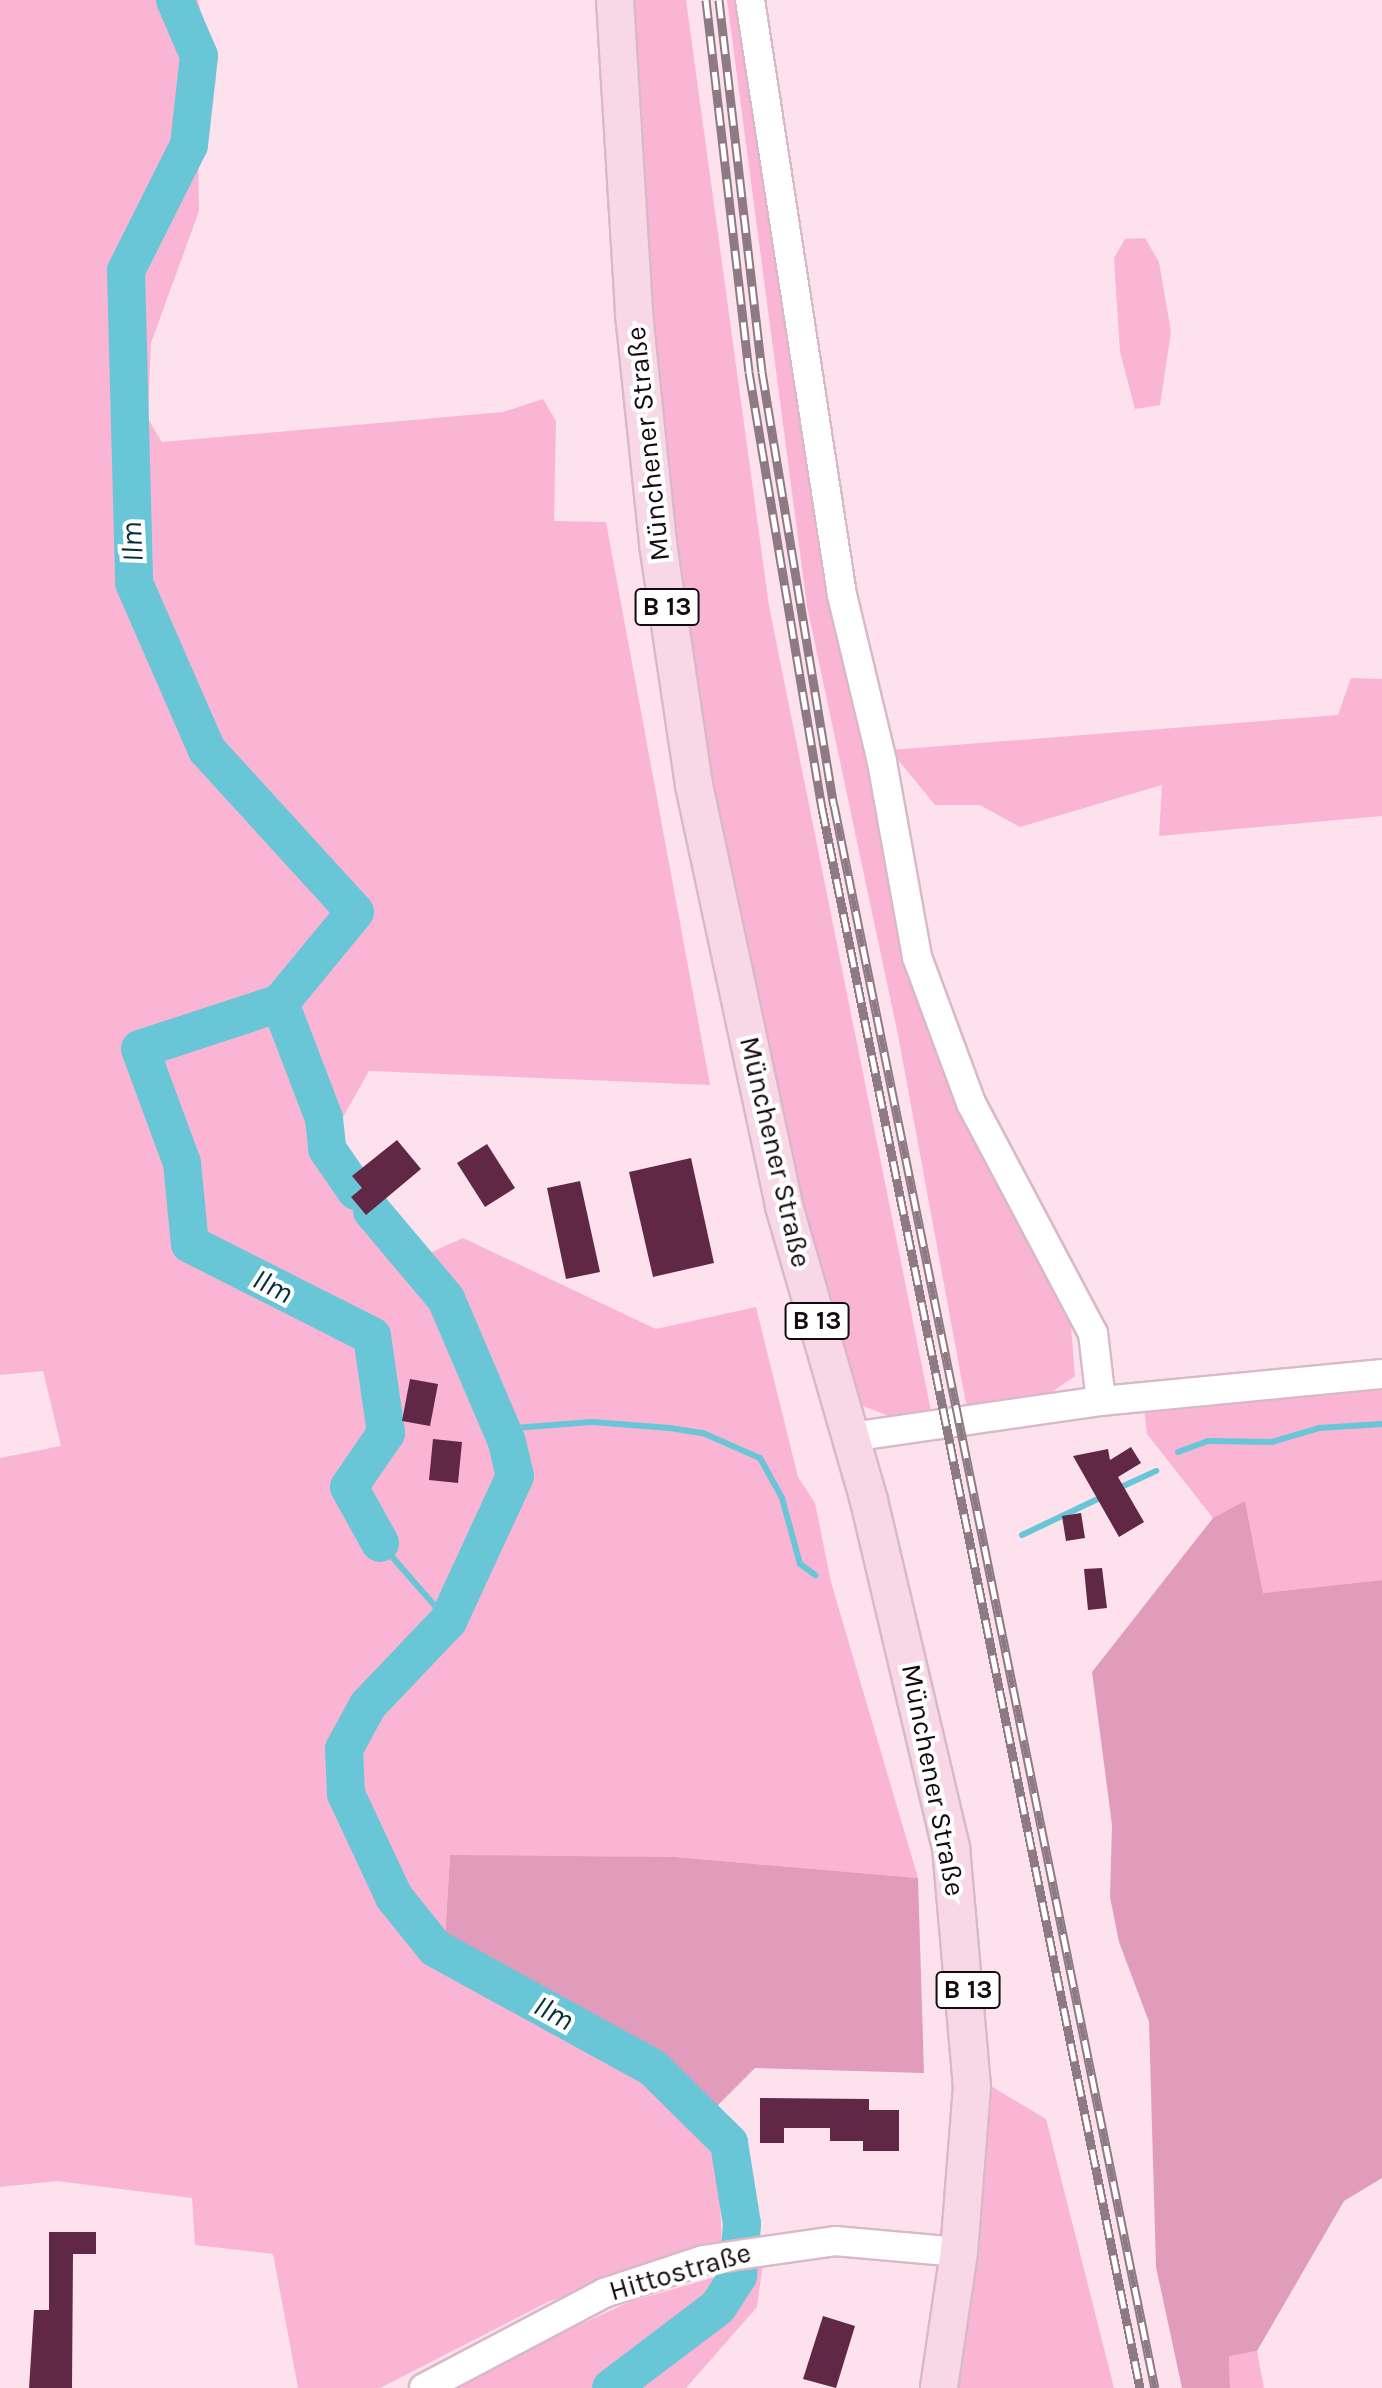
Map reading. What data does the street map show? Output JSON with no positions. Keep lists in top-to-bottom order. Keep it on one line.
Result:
{"streets":{"main road":["Münchener Straße","B 13"],"street":["Hittostraße"]},"crossings":[["Münchener Straße","Hittostraße"]],"water":["Ilm"]}
